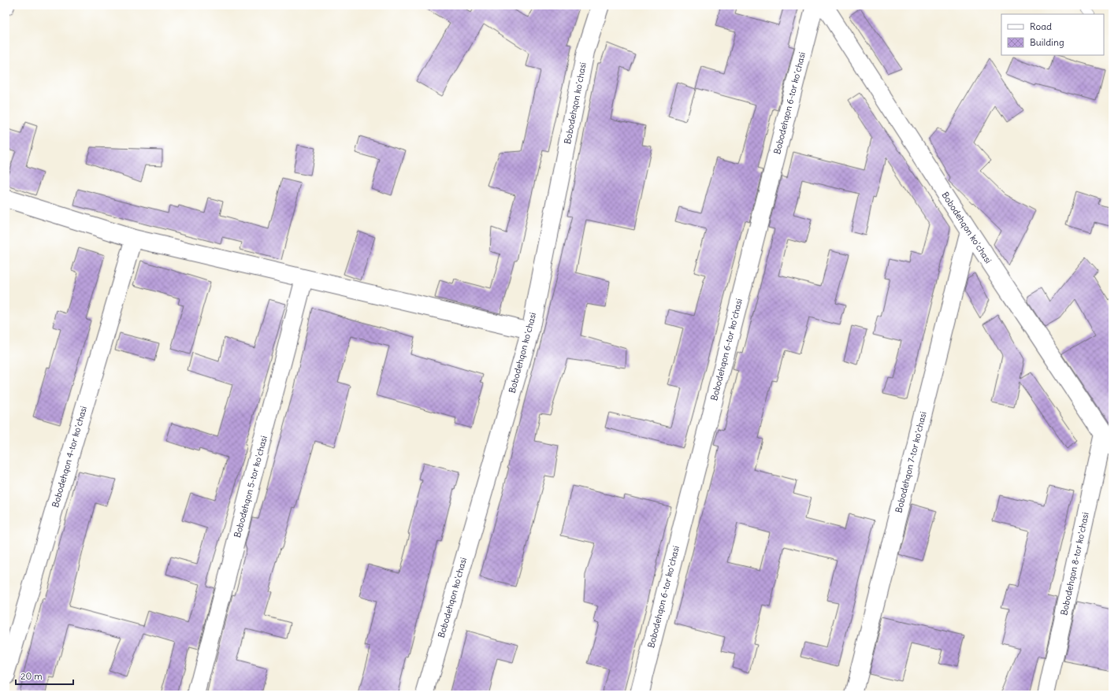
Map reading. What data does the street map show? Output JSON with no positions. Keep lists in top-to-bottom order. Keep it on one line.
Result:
{"streets":{"street":["Bobodehqon koʼchasi","Bobodehqon 6-tor koʼchasi","Bobodehqon 4-tor koʼchasi","Bobodehqon 7-tor koʼchasi","Bobodehqon 5-tor koʼchasi","Bobodehqon 8-tor koʼchasi"]},"crossings":[["Bobodehqon koʼchasi","Bobodehqon 7-tor koʼchasi"],["Bobodehqon koʼchasi","Bobodehqon 8-tor koʼchasi"]],"legend":["Road","Building"],"scale_bar":"20 m"}
